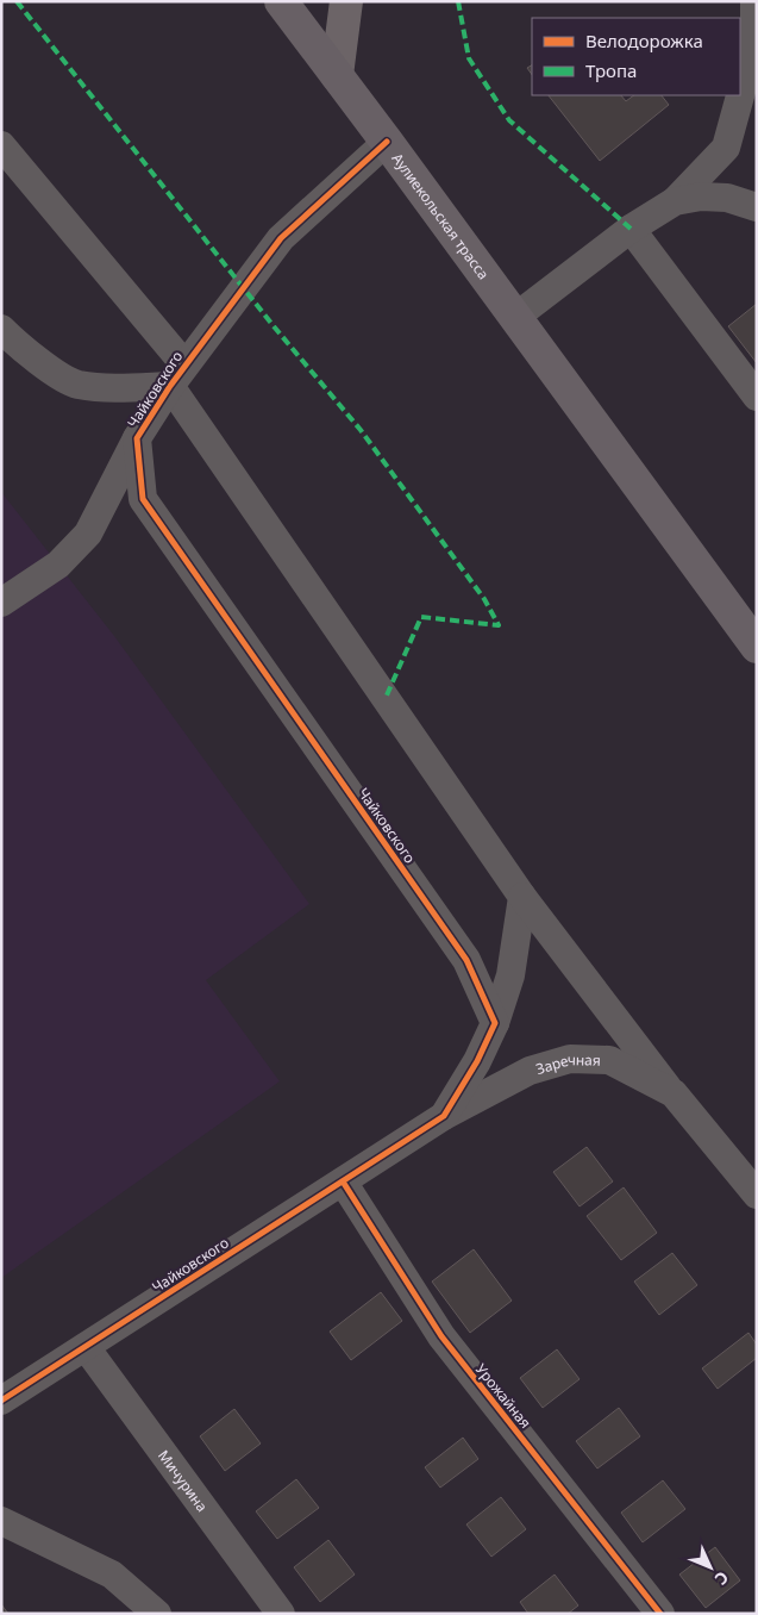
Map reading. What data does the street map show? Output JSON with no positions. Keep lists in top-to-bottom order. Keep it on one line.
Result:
{"streets":{"highway":["Аулиекольская трасса"],"street":["Чайковского","Заречная","Урожайная","Мичурина"]},"crossings":[["Аулиекольская трасса","Чайковского"],["Чайковского","Заречная"],["Чайковского","Урожайная"],["Чайковского","Мичурина"]],"legend":["Велодорожка","Тропа"],"north":"bottom right"}
